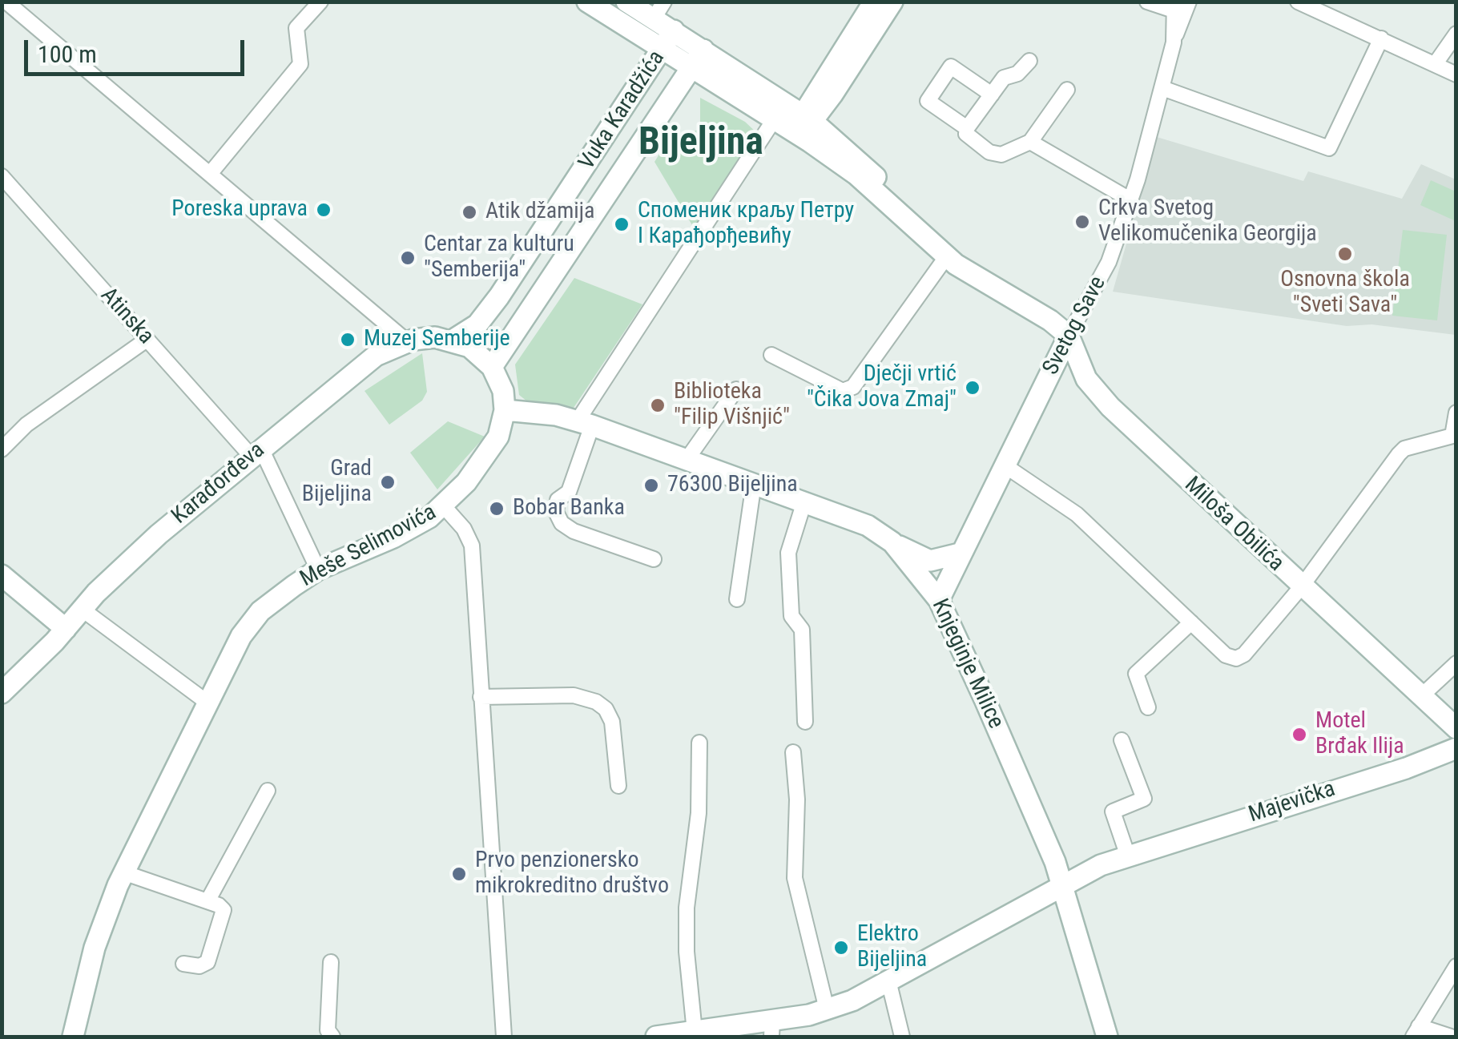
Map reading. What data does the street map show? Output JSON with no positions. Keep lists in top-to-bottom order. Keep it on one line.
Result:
{"streets":{"main road":["Vuka Karadžića","Svetog Save","Karađorđeva","Miloša Obilića","Meše Selimovića","Knjeginje Milice","Majevička"],"street":["Atinska"]},"crossings":[["Vuka Karadžića","Karađorđeva"],["Atinska","Karađorđeva"],["Atinska","Meše Selimovića"],["Svetog Save","Miloša Obilića"],["Svetog Save","Knjeginje Milice"],["Meše Selimovića","Knjeginje Milice"],["Knjeginje Milice","Majevička"]],"districts":["Bijeljina"],"places":["Poreska uprava","Atik džamija","Crkva Svetog Velikomučenika Georgija","Споменик краљу Петру I Карађорђевићу","Osnovna škola \"Sveti Sava\"","Centar za kulturu \"Semberija\"","Muzej Semberije","Dječji vrtić \"Čika Jova Zmaj\"","Biblioteka \"Filip Višnjić\"","Grad Bijeljina","76300 Bijeljina","Bobar Banka","Motel Brđak Ilija","Prvo penzionersko mikrokreditno društvo","Elektro Bijeljina"],"scale_bar":"100 m"}
